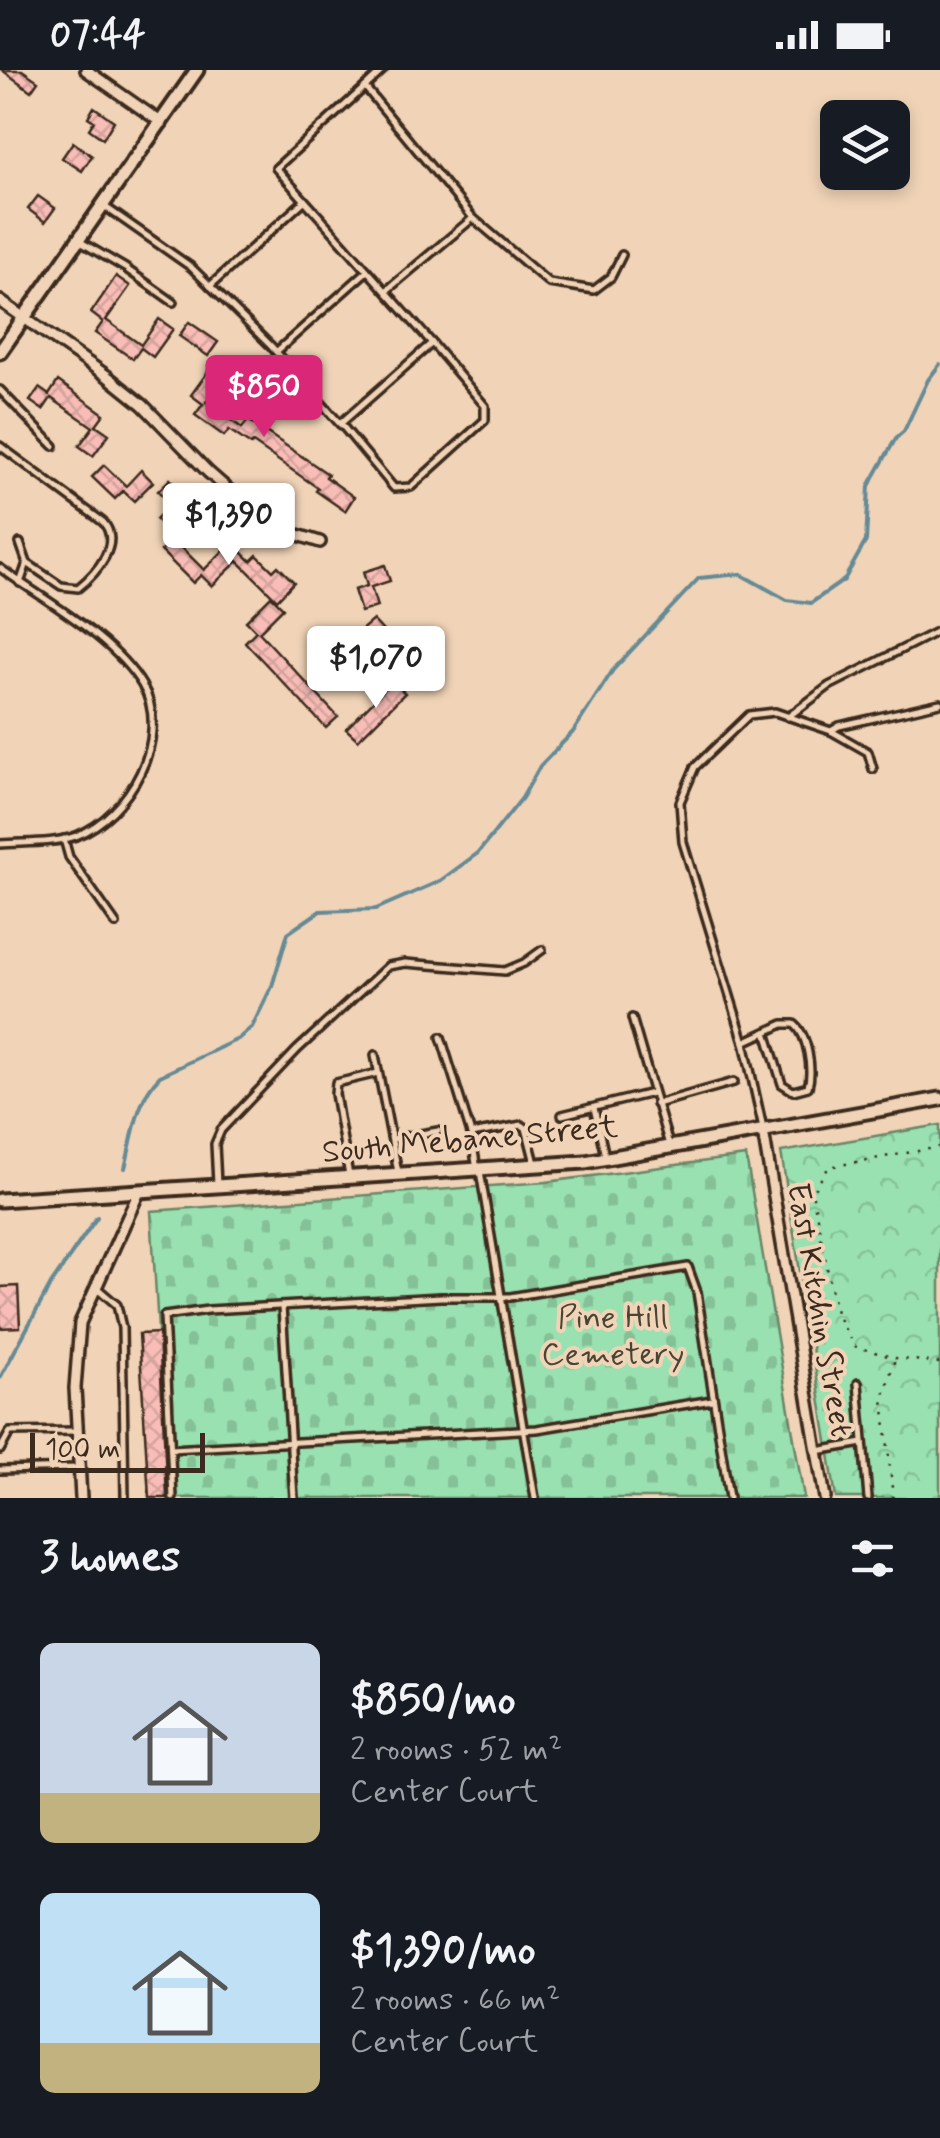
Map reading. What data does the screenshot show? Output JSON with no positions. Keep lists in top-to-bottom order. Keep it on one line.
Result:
{"streets":{"street":["South Mebane Street","East Kitchin Street"]},"crossings":[["South Mebane Street","East Kitchin Street"]],"parks":["Pine Hill Cemetery"],"scale_bar":"100 m","page":{"status":"07:44","price":["$850","$1,390","$1,070"],"scale":"100 m","heading":"3 homes","list":[{"name":"$850/mo","note":"2 rooms · 52 m² · Center Court"},{"name":"$1,390/mo","note":"2 rooms · 66 m² · Center Court"}]}}
